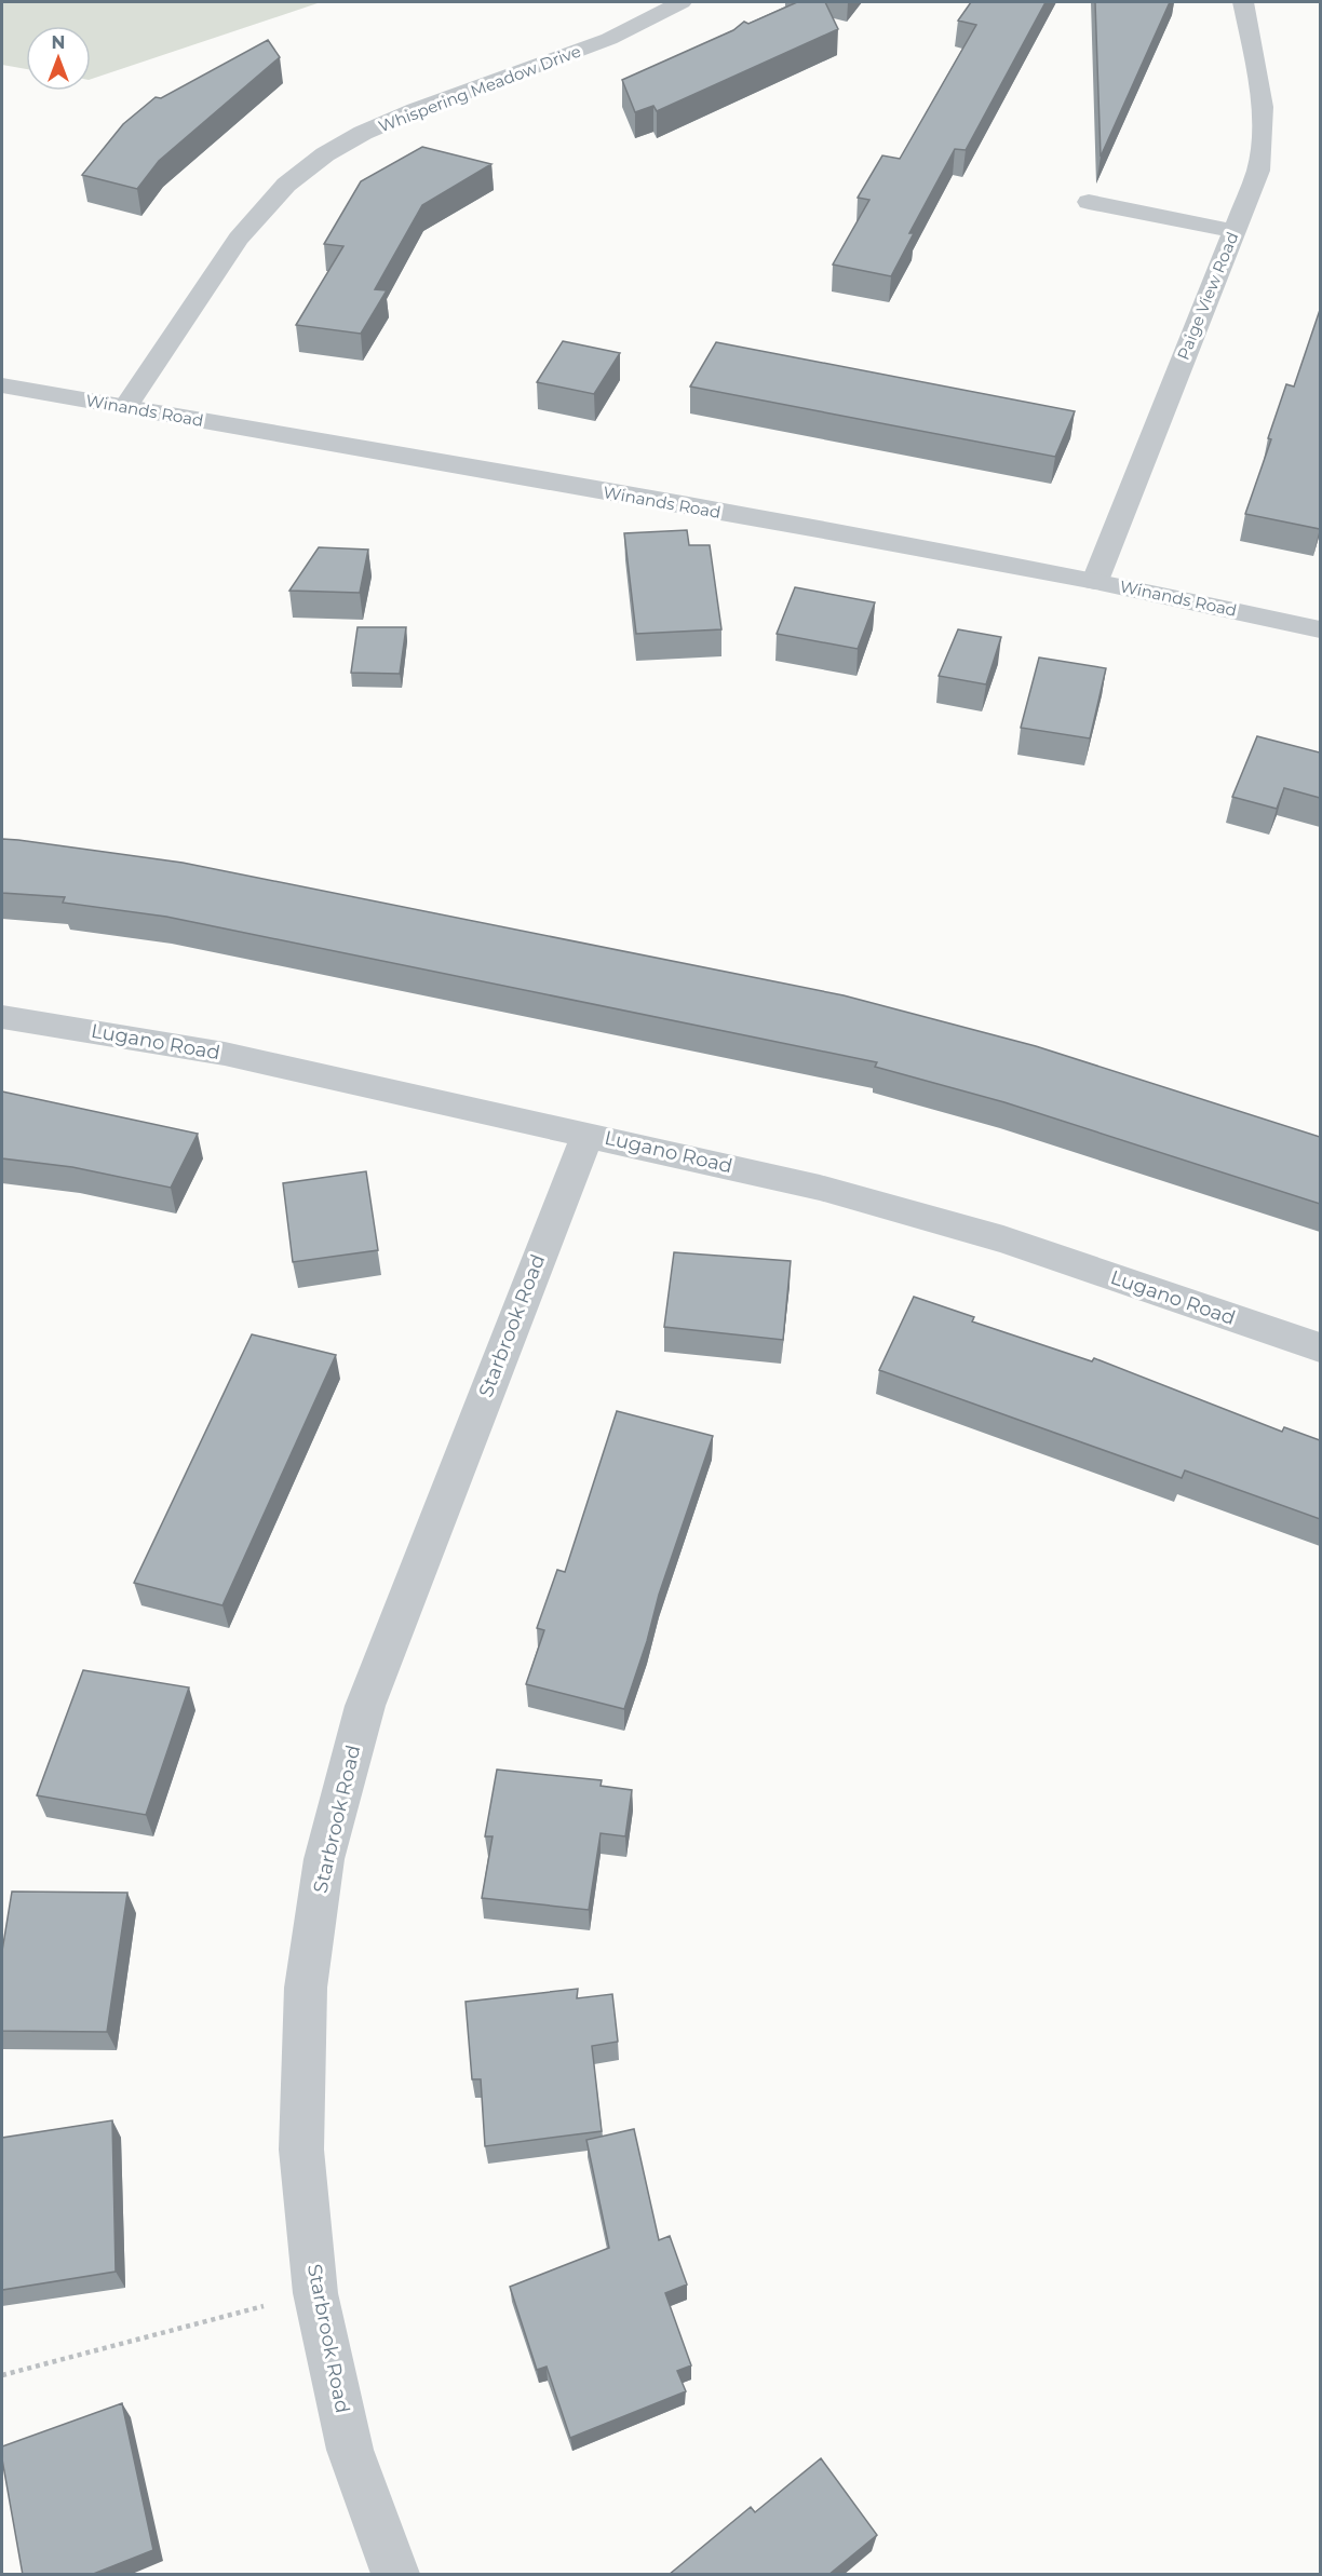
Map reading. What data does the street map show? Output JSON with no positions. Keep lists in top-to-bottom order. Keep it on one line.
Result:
{"streets":{"street":["Whispering Meadow Drive","Paige View Road","Winands Road","Lugano Road","Starbrook Road"]},"crossings":[["Whispering Meadow Drive","Winands Road"],["Paige View Road","Winands Road"],["Lugano Road","Starbrook Road"]],"north":"top"}
